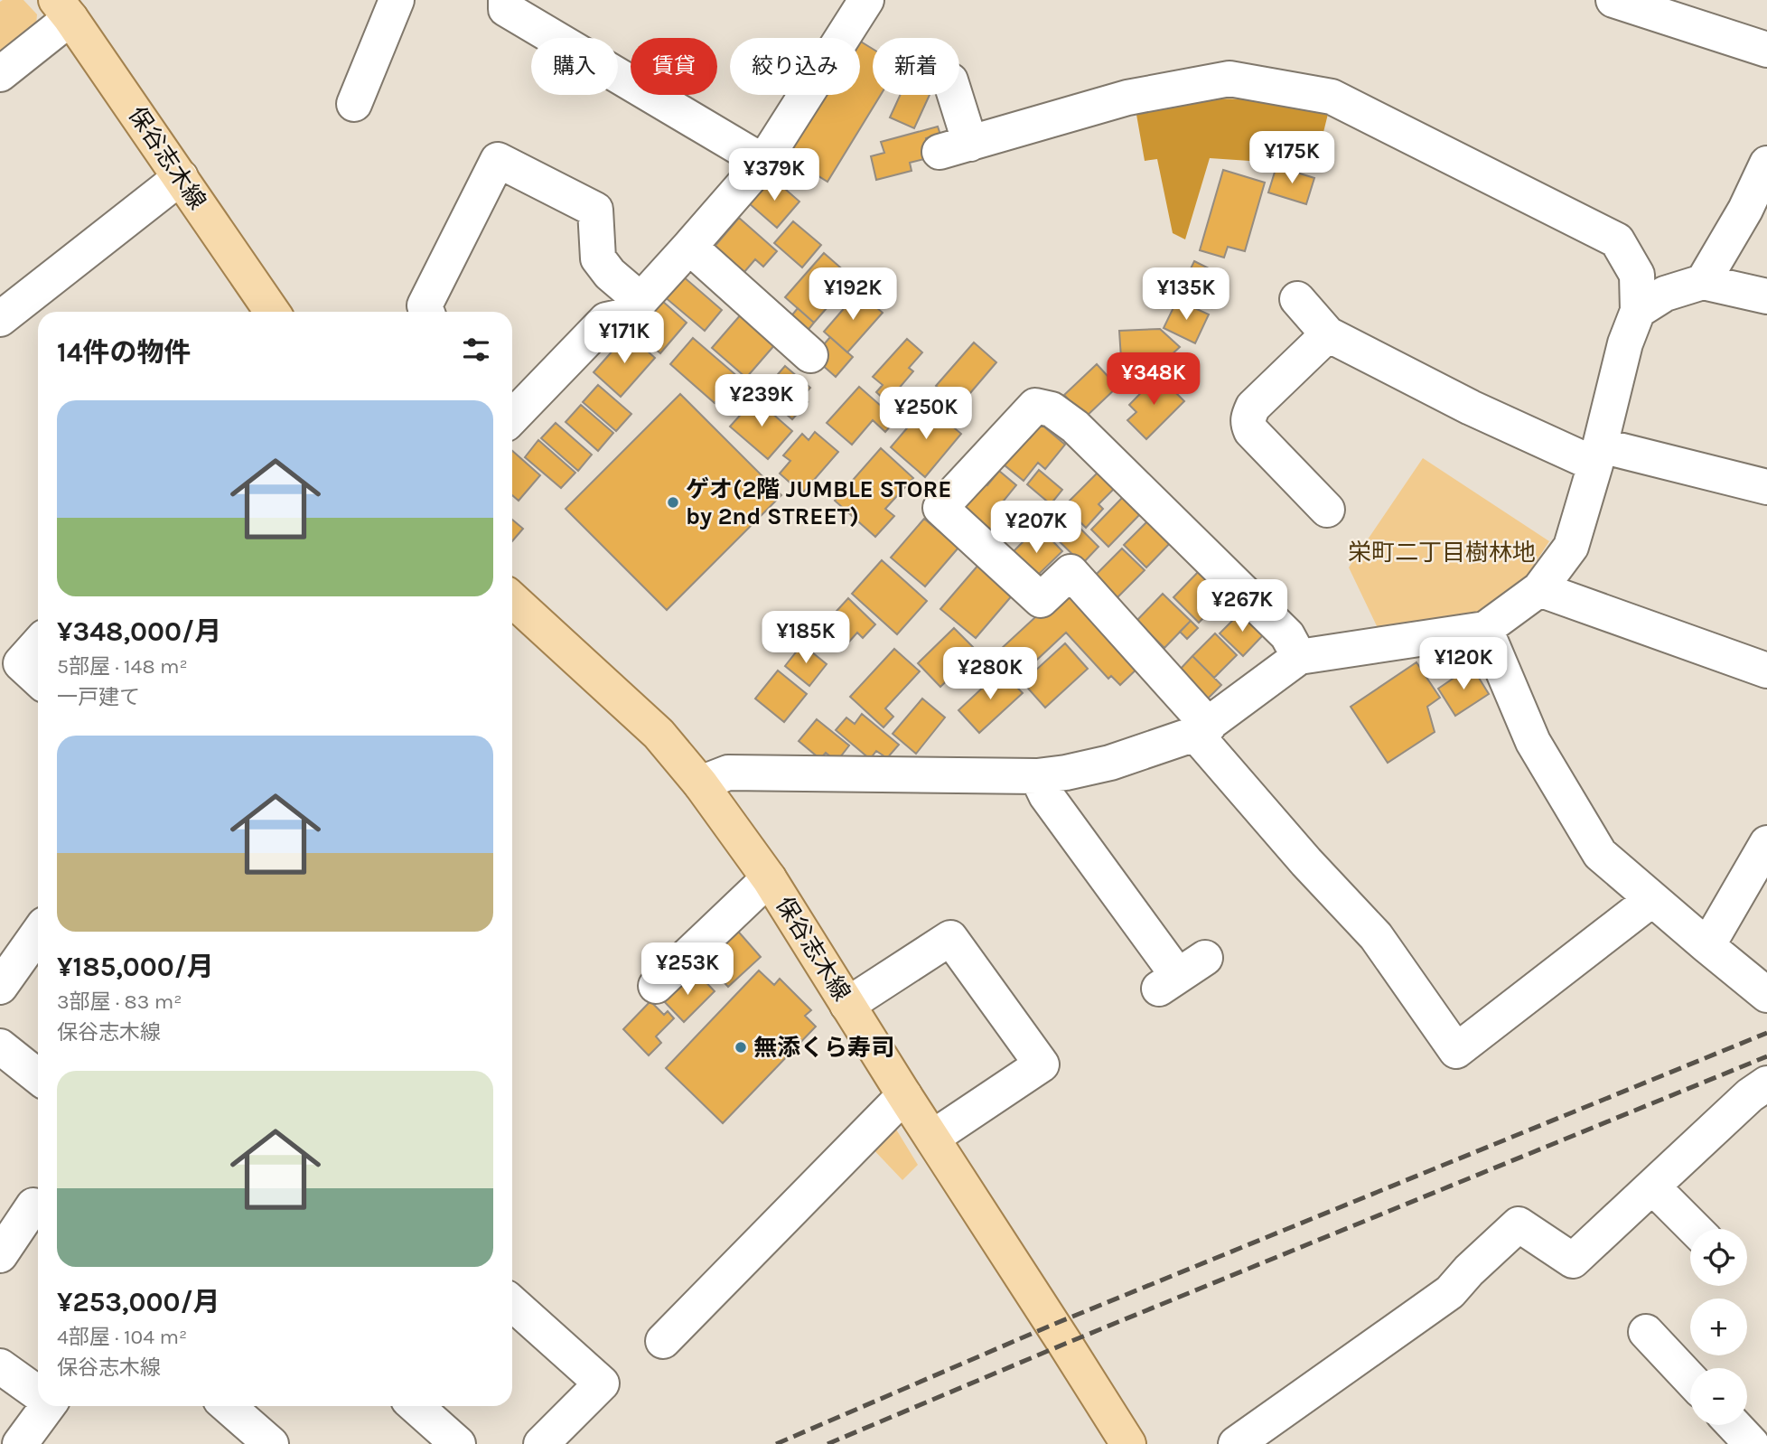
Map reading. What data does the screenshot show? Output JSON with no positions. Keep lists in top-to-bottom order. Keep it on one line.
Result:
{"streets":{"main road":["保谷志木線"]},"parks":["栄町二丁目樹林地"],"places":["ゲオ(2階 JUMBLE STORE by 2nd STREET)","無添くら寿司"],"page":{"chip":["購入","賃貸","絞り込み","新着"],"price":["¥175K","¥379K","¥192K","¥135K","¥171K","¥348K","¥239K","¥250K","¥207K","¥267K","¥185K","¥120K","¥280K","¥253K"],"heading":"14件の物件","list":[{"name":"¥348,000/月","note":"5部屋 · 148 m² · 一戸建て"},{"name":"¥185,000/月","note":"3部屋 · 83 m² · 保谷志木線"},{"name":"¥253,000/月","note":"4部屋 · 104 m² · 保谷志木線"}],"map_buttons":["+","−"]}}
